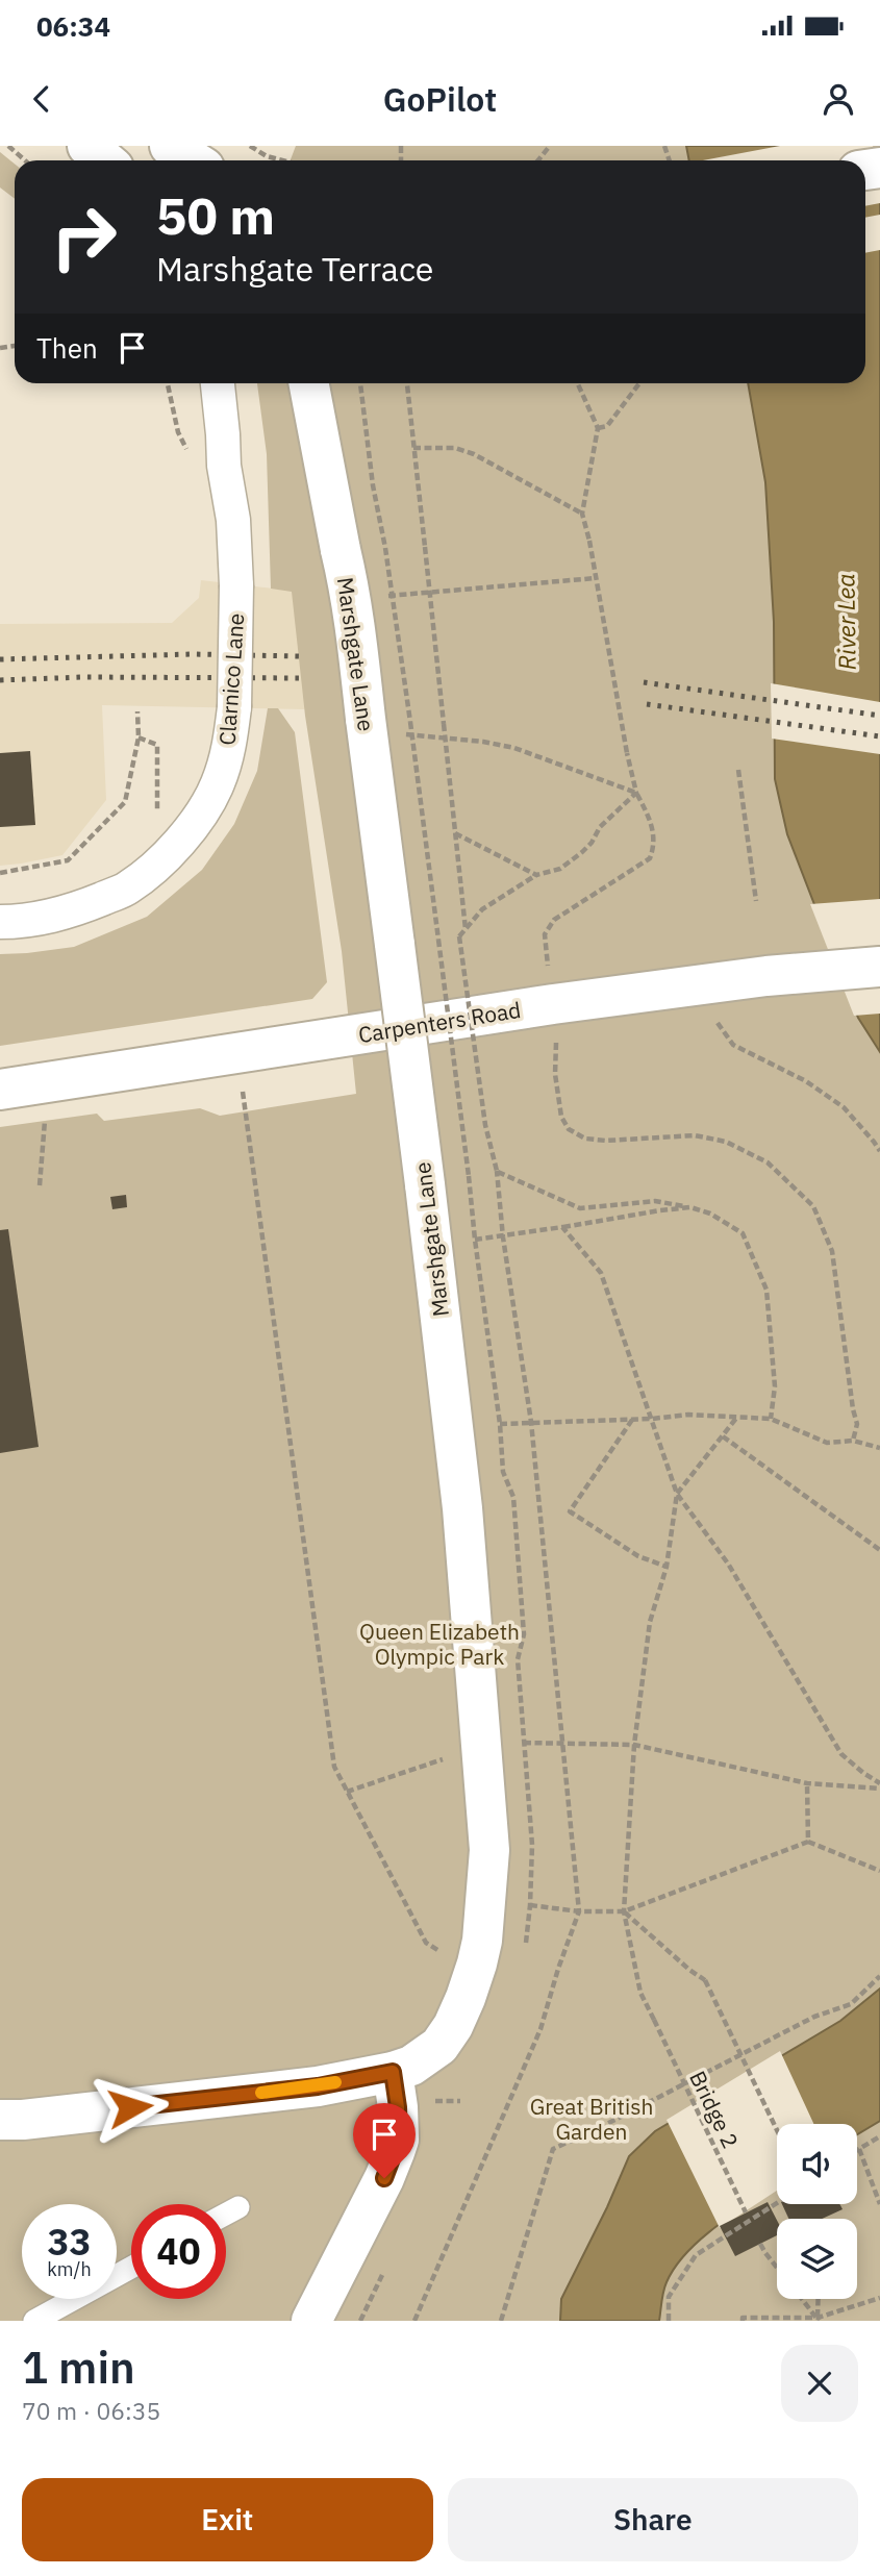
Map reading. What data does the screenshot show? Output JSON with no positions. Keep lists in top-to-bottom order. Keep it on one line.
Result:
{"streets":{"street":["Marshgate Lane","Clarnico Lane","Carpenters Road"],"path":["Bridge 2"]},"water":["River Lea"],"parks":["Queen Elizabeth Olympic Park","Great British Garden"],"page":{"status":"06:34","header":"GoPilot","turn":["50 m","Marshgate Terrace"],"then":"Then","speed":"33 km/h","limit":"40","heading":["1 min","70 m · 06:35"],"buttons":["Exit","Share"]}}
